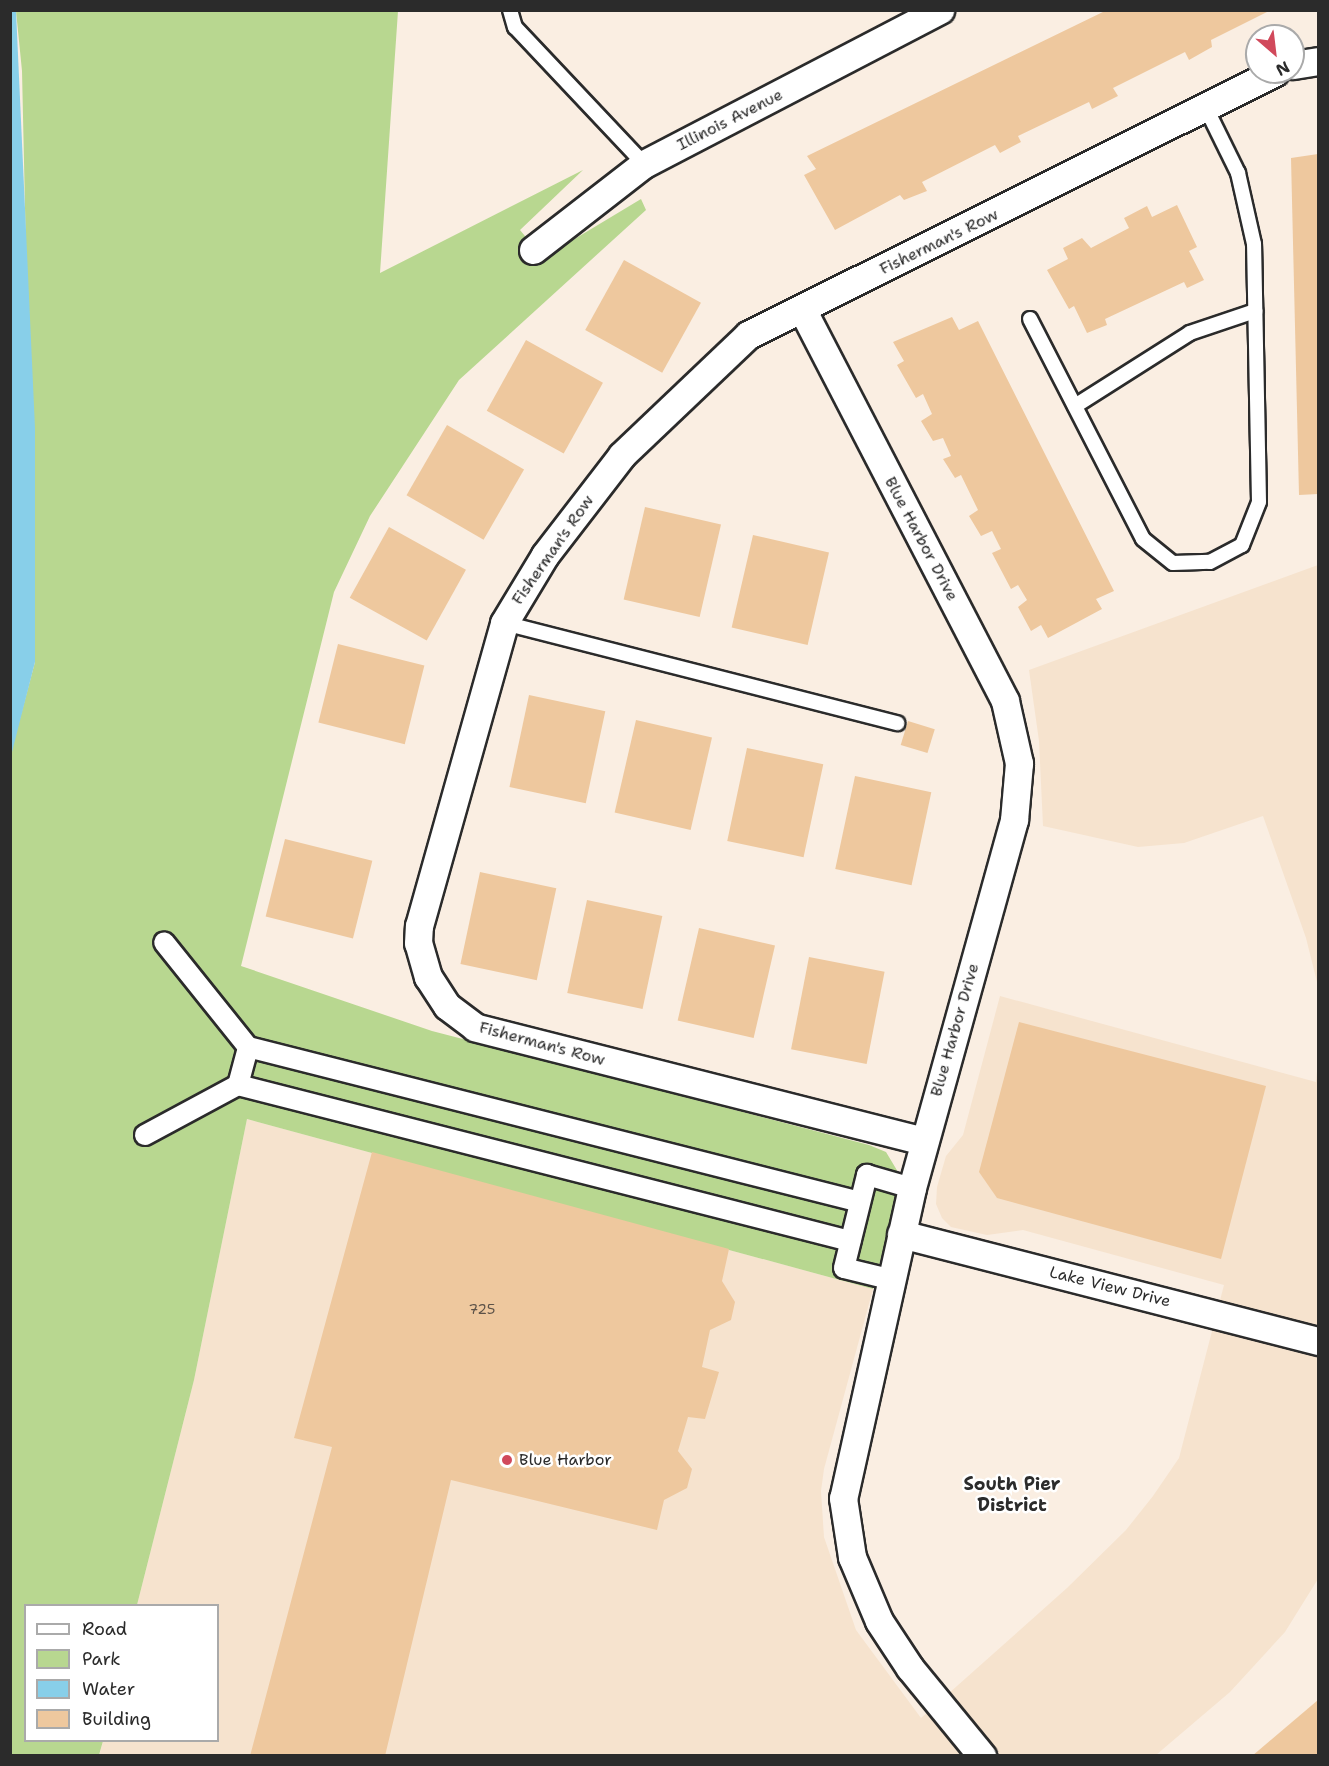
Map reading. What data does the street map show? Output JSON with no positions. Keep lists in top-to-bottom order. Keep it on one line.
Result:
{"streets":{"street":["Illinois Avenue","Fisherman's Row","Blue Harbor Drive","Lake View Drive"]},"crossings":[["Fisherman's Row","Blue Harbor Drive"],["Blue Harbor Drive","Lake View Drive"]],"districts":["South Pier District"],"places":["Blue Harbor"],"house_numbers":["725"],"legend":["Road","Park","Water","Building"],"north":"bottom right"}
